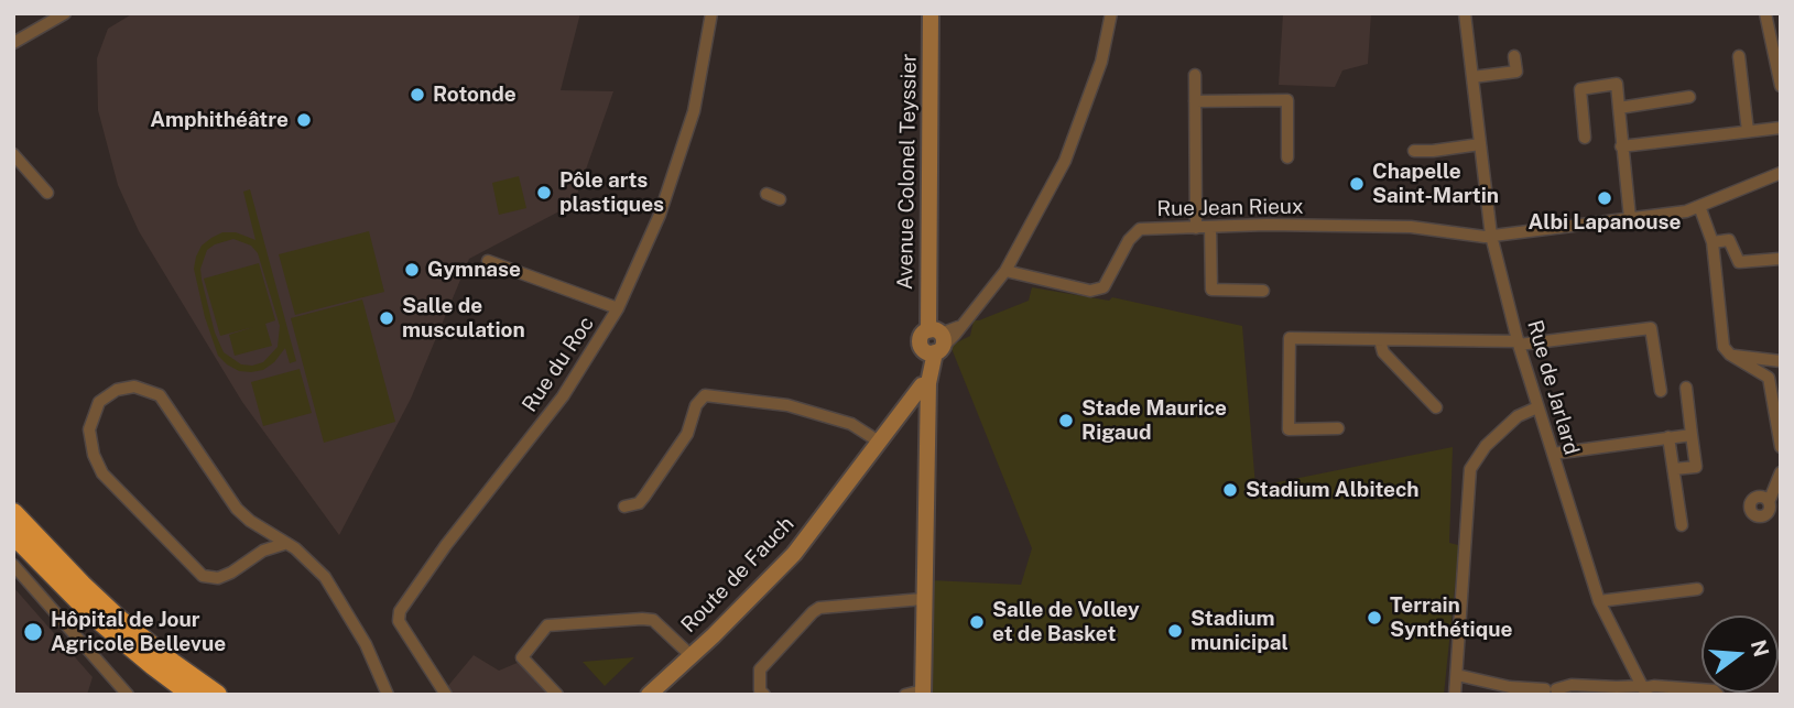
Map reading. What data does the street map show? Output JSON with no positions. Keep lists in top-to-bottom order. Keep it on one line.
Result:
{"streets":{"main road":["Avenue Colonel Teyssier","Route de Fauch"],"street":["Rue Jean Rieux","Rue du Roc","Rue de Jarlard"]},"crossings":[["Avenue Colonel Teyssier","Route de Fauch"],["Rue Jean Rieux","Rue de Jarlard"]],"places":["Rotonde","Amphithéâtre","Chapelle Saint-Martin","Pôle arts plastiques","Albi Lapanouse","Gymnase","Salle de musculation","Stade Maurice Rigaud","Stadium Albitech","Terrain Synthétique","Salle de Volley et de Basket","Stadium municipal","Hôpital de Jour Agricole Bellevue"],"north":"right"}
